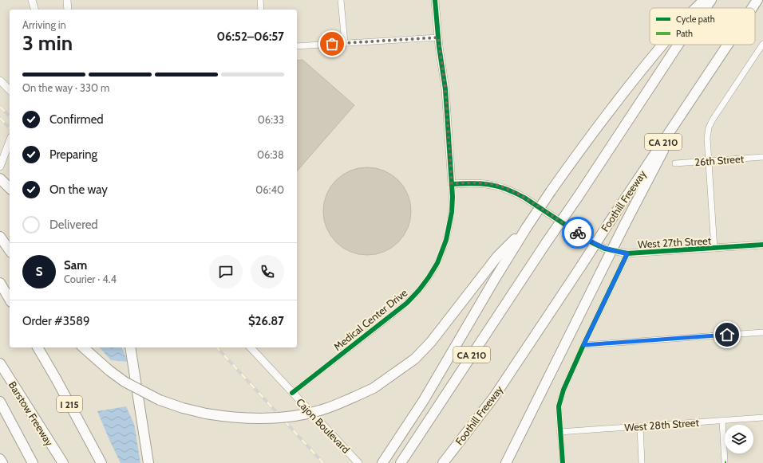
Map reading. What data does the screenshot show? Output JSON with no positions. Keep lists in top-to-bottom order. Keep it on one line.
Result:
{"streets":{"highway":["CA 210","Foothill Freeway","I 215","Barstow Freeway"],"street":["26th Street","West 27th Street","Medical Center Drive","West 28th Street","Cajon Boulevard"]},"crossings":[["West 27th Street","Medical Center Drive"],["Medical Center Drive","Cajon Boulevard"]],"legend":["Cycle path","Path"],"page":{"heading":["3 min","Arriving in","06:52–06:57"],"panel":["Sam","Courier · 4.4","Order #3589","$26.87"],"bar":"On the way · 330 m","list":[["Confirmed","06:33"],["Preparing","06:38"],["On the way","06:40"],"Delivered"],"round":"S"}}
